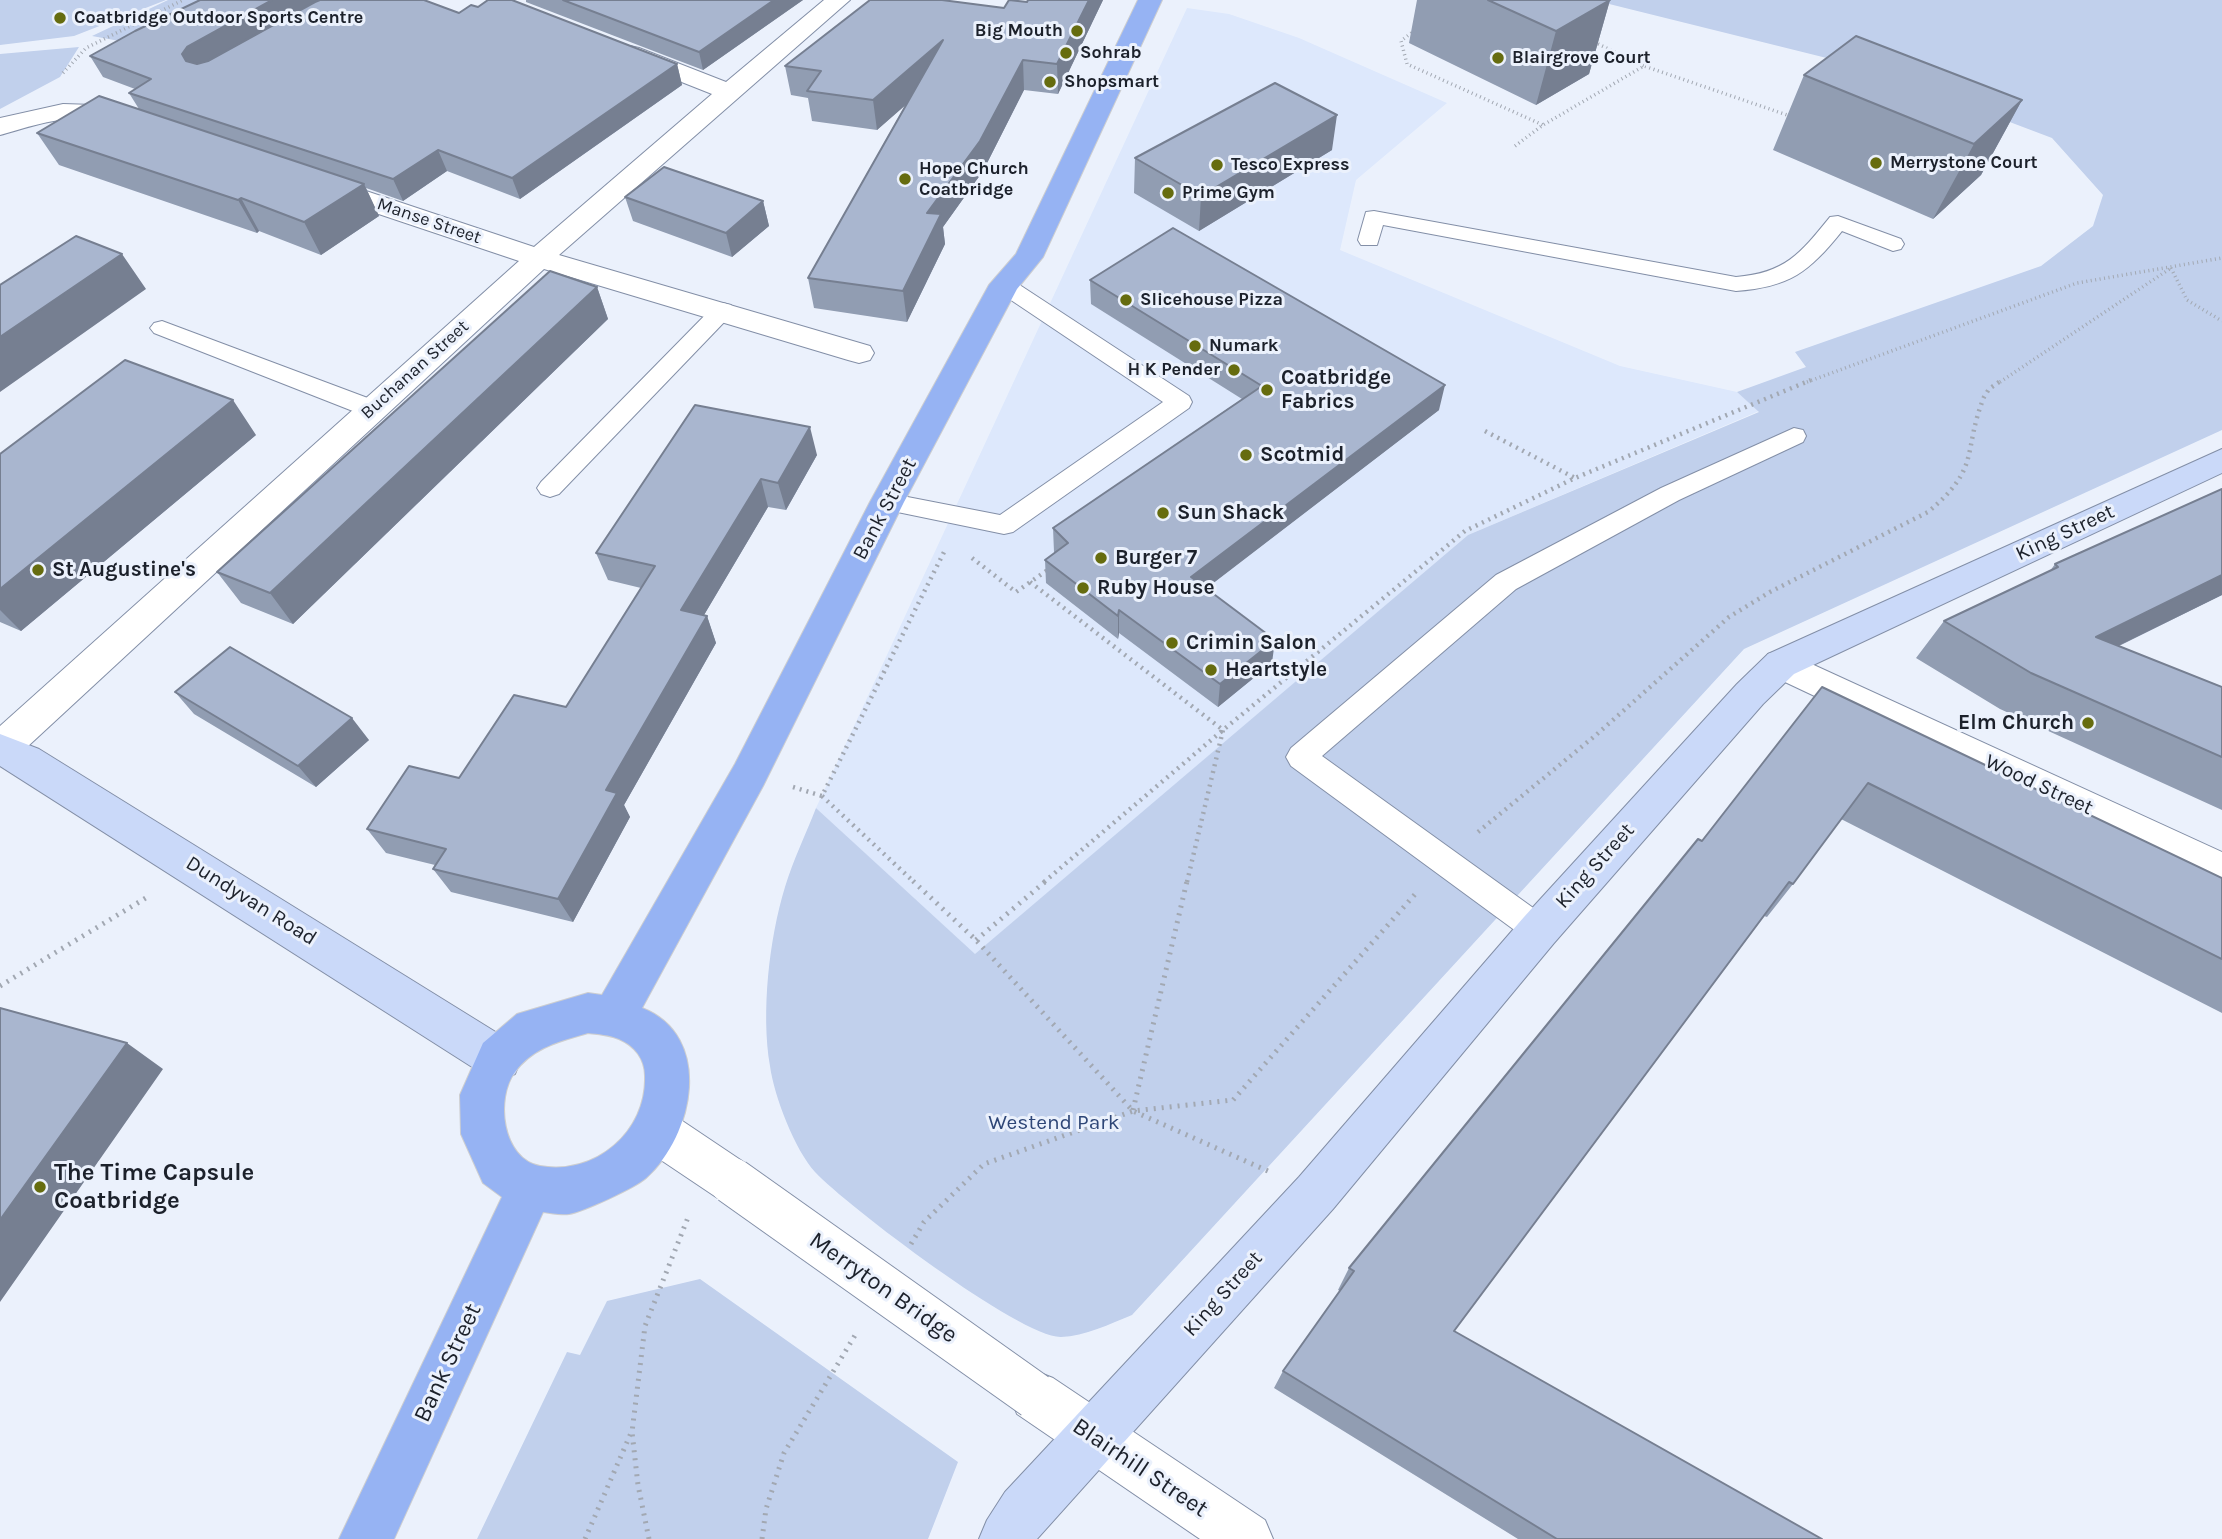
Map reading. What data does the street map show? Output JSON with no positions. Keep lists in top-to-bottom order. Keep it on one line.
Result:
{"streets":{"main road":["Bank Street"],"street":["Manse Street","Buchanan Street","King Street","Wood Street","Dundyvan Road","Merryton Bridge","Blairhill Street"]},"crossings":[["Manse Street","Buchanan Street"],["Buchanan Street","Dundyvan Road"],["Bank Street","Dundyvan Road"],["King Street","Wood Street"],["King Street","Blairhill Street"],["Merryton Bridge","Blairhill Street"]],"parks":["Westend Park"],"places":["Coatbridge Outdoor Sports Centre","Big Mouth","Sohrab","Blairgrove Court","Shopsmart","Merrystone Court","Tesco Express","Hope Church Coatbridge","Prime Gym","Slicehouse Pizza","Numark","H K Pender","Coatbridge Fabrics","Scotmid","Sun Shack","Burger 7","St Augustine's","Ruby House","Crimin Salon","Heartstyle","Elm Church","The Time Capsule Coatbridge"]}
